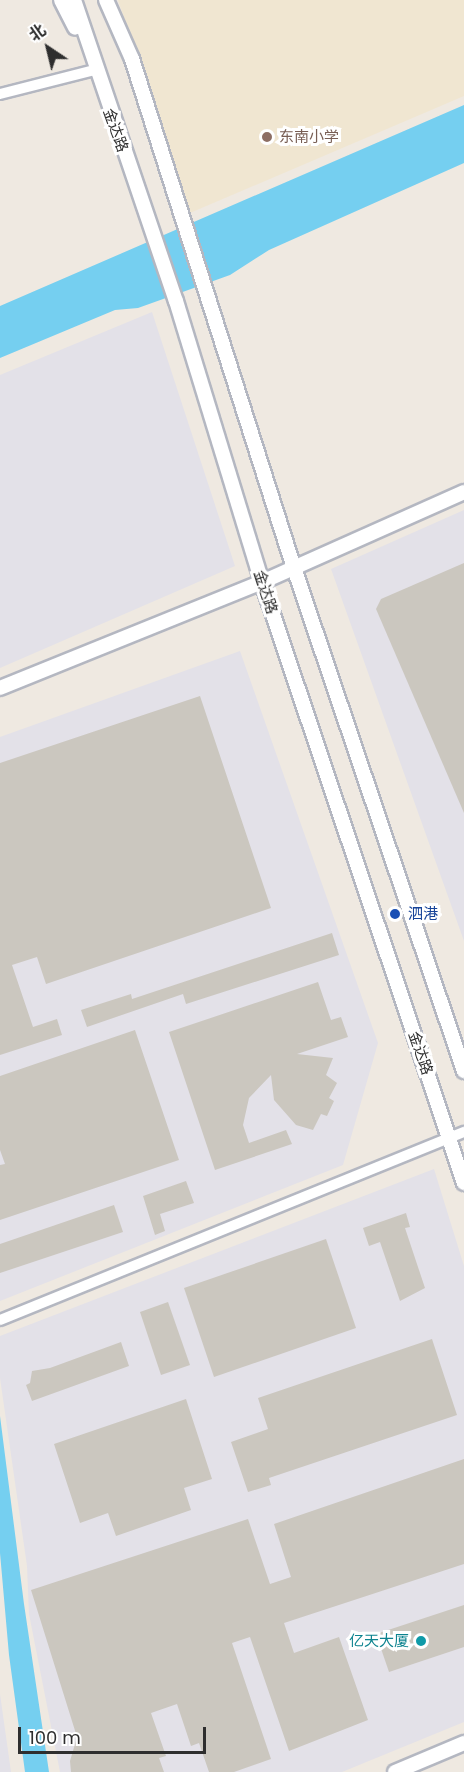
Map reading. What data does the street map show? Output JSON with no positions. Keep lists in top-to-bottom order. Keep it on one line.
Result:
{"streets":{"street":["金达路"]},"places":["东南小学","泗港","亿天大厦"],"scale_bar":"100 m","north":"top left"}
